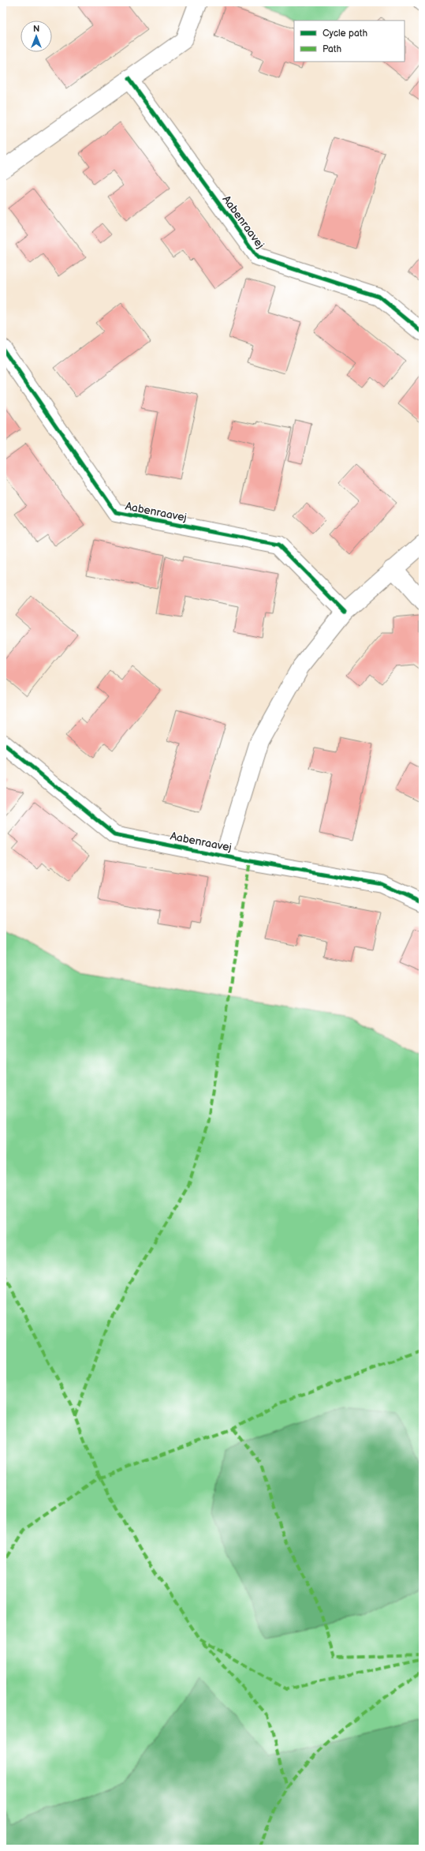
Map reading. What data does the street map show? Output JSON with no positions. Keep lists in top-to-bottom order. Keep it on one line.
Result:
{"streets":{"street":["Aabenraavej"]},"legend":["Cycle path","Path"],"north":"top"}
